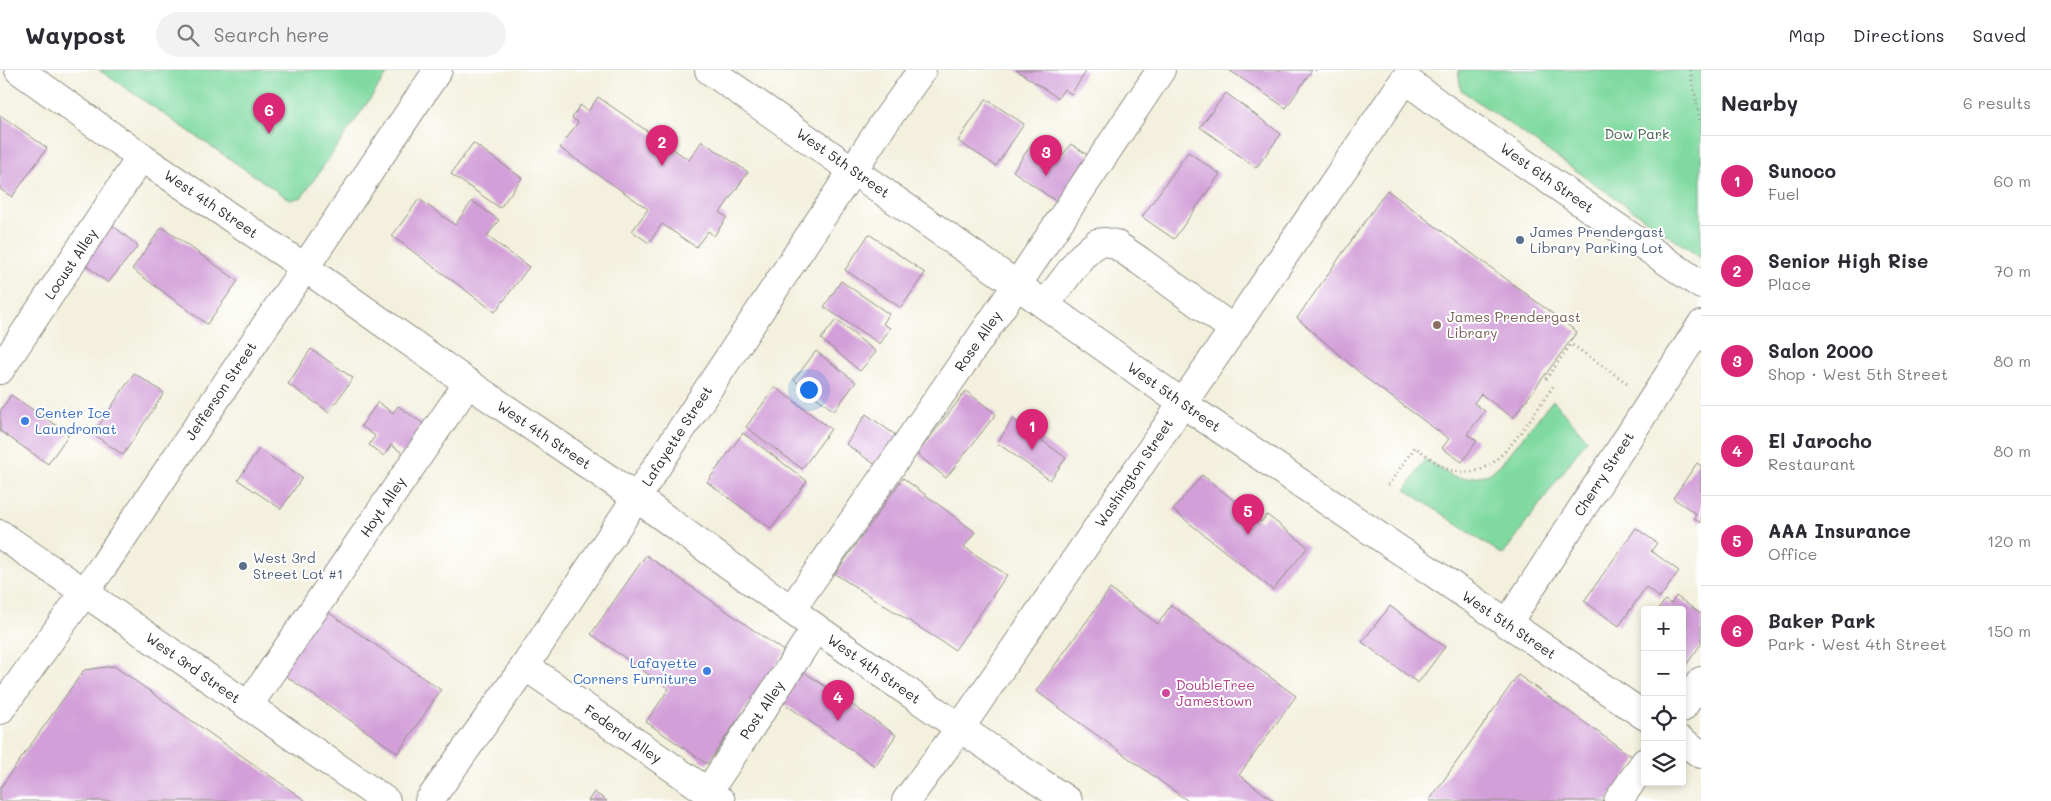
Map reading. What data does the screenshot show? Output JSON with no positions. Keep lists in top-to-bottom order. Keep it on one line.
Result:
{"streets":{"main road":["West 5th Street","West 6th Street","West 4th Street","Locust Alley","Rose Alley","Jefferson Street","Lafayette Street","Washington Street","Cherry Street","Hoyt Alley","West 3rd Street","Post Alley","Federal Alley"]},"crossings":[["West 5th Street","Rose Alley"],["West 5th Street","Lafayette Street"],["West 5th Street","Washington Street"],["West 5th Street","Cherry Street"],["West 6th Street","Washington Street"],["West 4th Street","Locust Alley"],["West 4th Street","Rose Alley"],["West 4th Street","Jefferson Street"],["West 4th Street","Lafayette Street"],["West 4th Street","Washington Street"],["West 4th Street","Hoyt Alley"],["West 4th Street","Post Alley"],["Jefferson Street","West 3rd Street"],["Lafayette Street","Federal Alley"],["Hoyt Alley","West 3rd Street"],["Post Alley","Federal Alley"]],"parks":["Dow Park"],"places":["James Prendergast Library Parking Lot","James Prendergast Library","Center Ice Laundromat","West 3rd Street Lot #1","Lafayette Corners Furniture","DoubleTree Jamestown"],"page":{"header":"Waypost","search":"Search here","nav":["Map","Directions","Saved"],"heading":["Nearby","6 results"],"pins":["6","2","3","1","5","4"],"list":[{"mark":"1","name":"Sunoco","note":"Fuel","value":"60 m"},{"mark":"2","name":"Senior High Rise","note":"Place","value":"70 m"},{"mark":"3","name":"Salon 2000","note":"Shop · West 5th Street","value":"80 m"},{"mark":"4","name":"El Jarocho","note":"Restaurant","value":"80 m"},{"mark":"5","name":"AAA Insurance","note":"Office","value":"120 m"},{"mark":"6","name":"Baker Park","note":"Park · West 4th Street","value":"150 m"}],"map_buttons":["+","−"]}}
